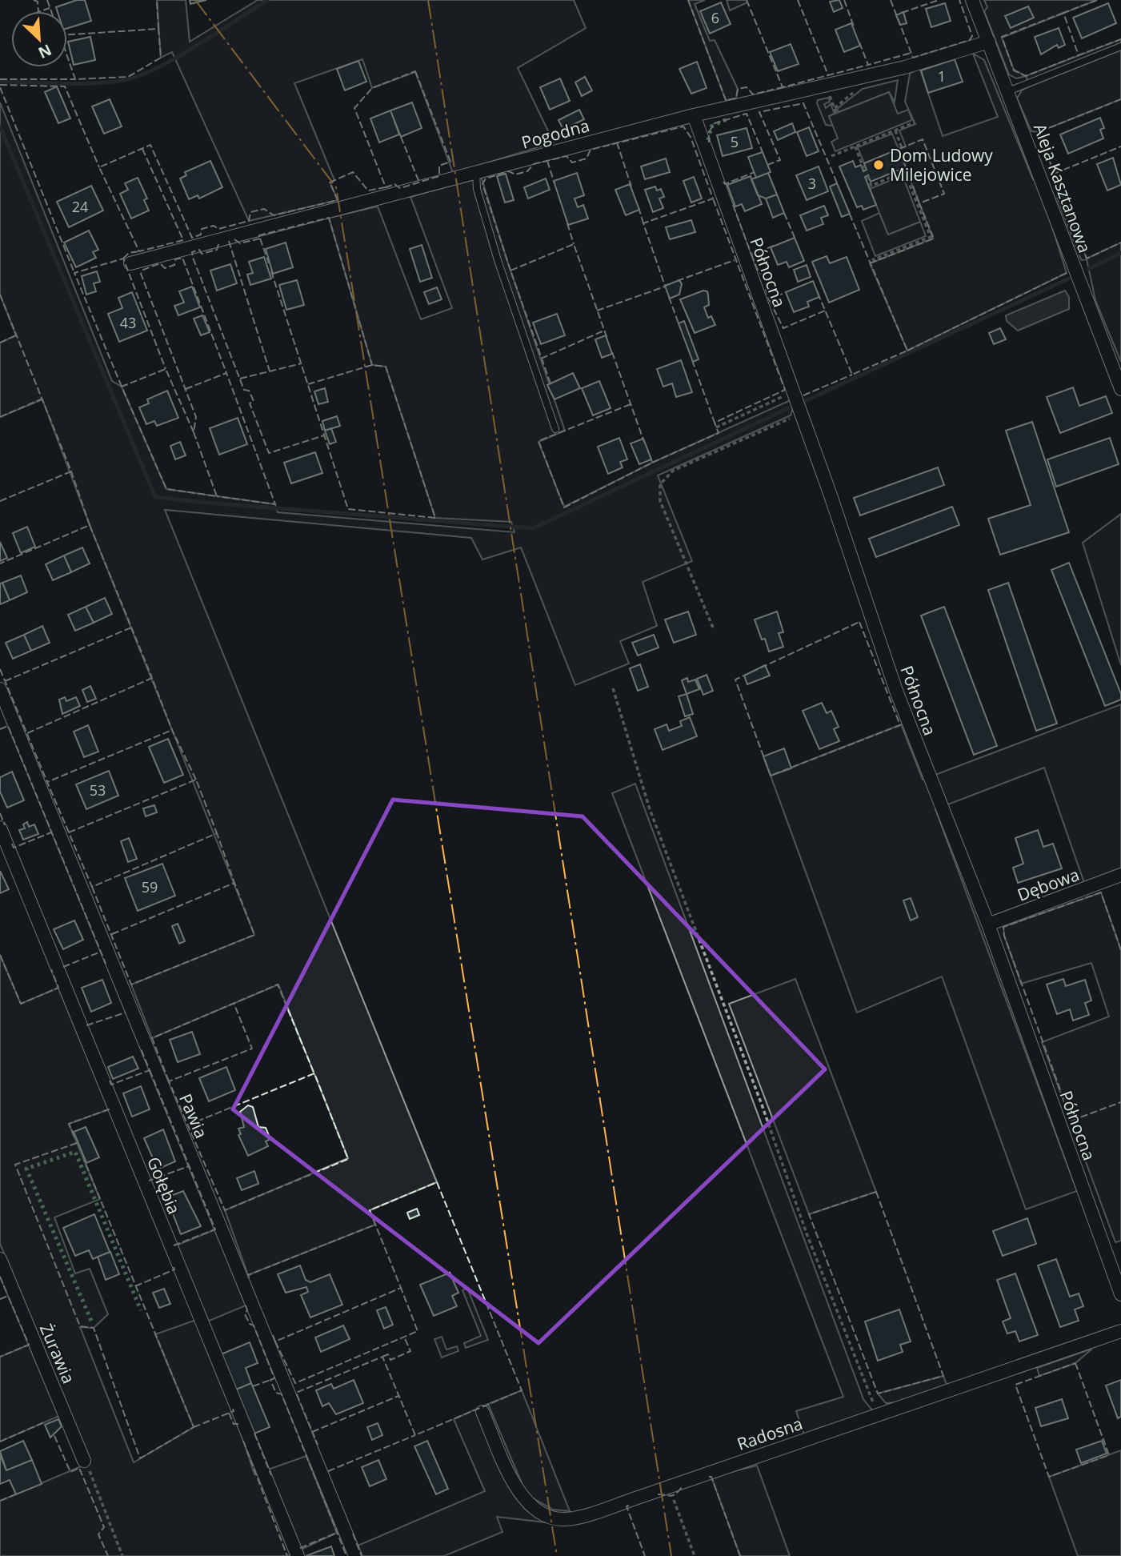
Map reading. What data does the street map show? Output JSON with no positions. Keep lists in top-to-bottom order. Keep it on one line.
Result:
{"streets":{"street":["Pogodna","Aleja Kasztanowa","Północna","Dębowa","Pawia","Gołębia","Żurawia","Radosna"]},"crossings":[["Pogodna","Aleja Kasztanowa"],["Pogodna","Północna"],["Północna","Dębowa"]],"places":["Dom Ludowy Milejowice"],"house_numbers":["6","1","5","3","24","43","53","59"],"north":"bottom right"}
